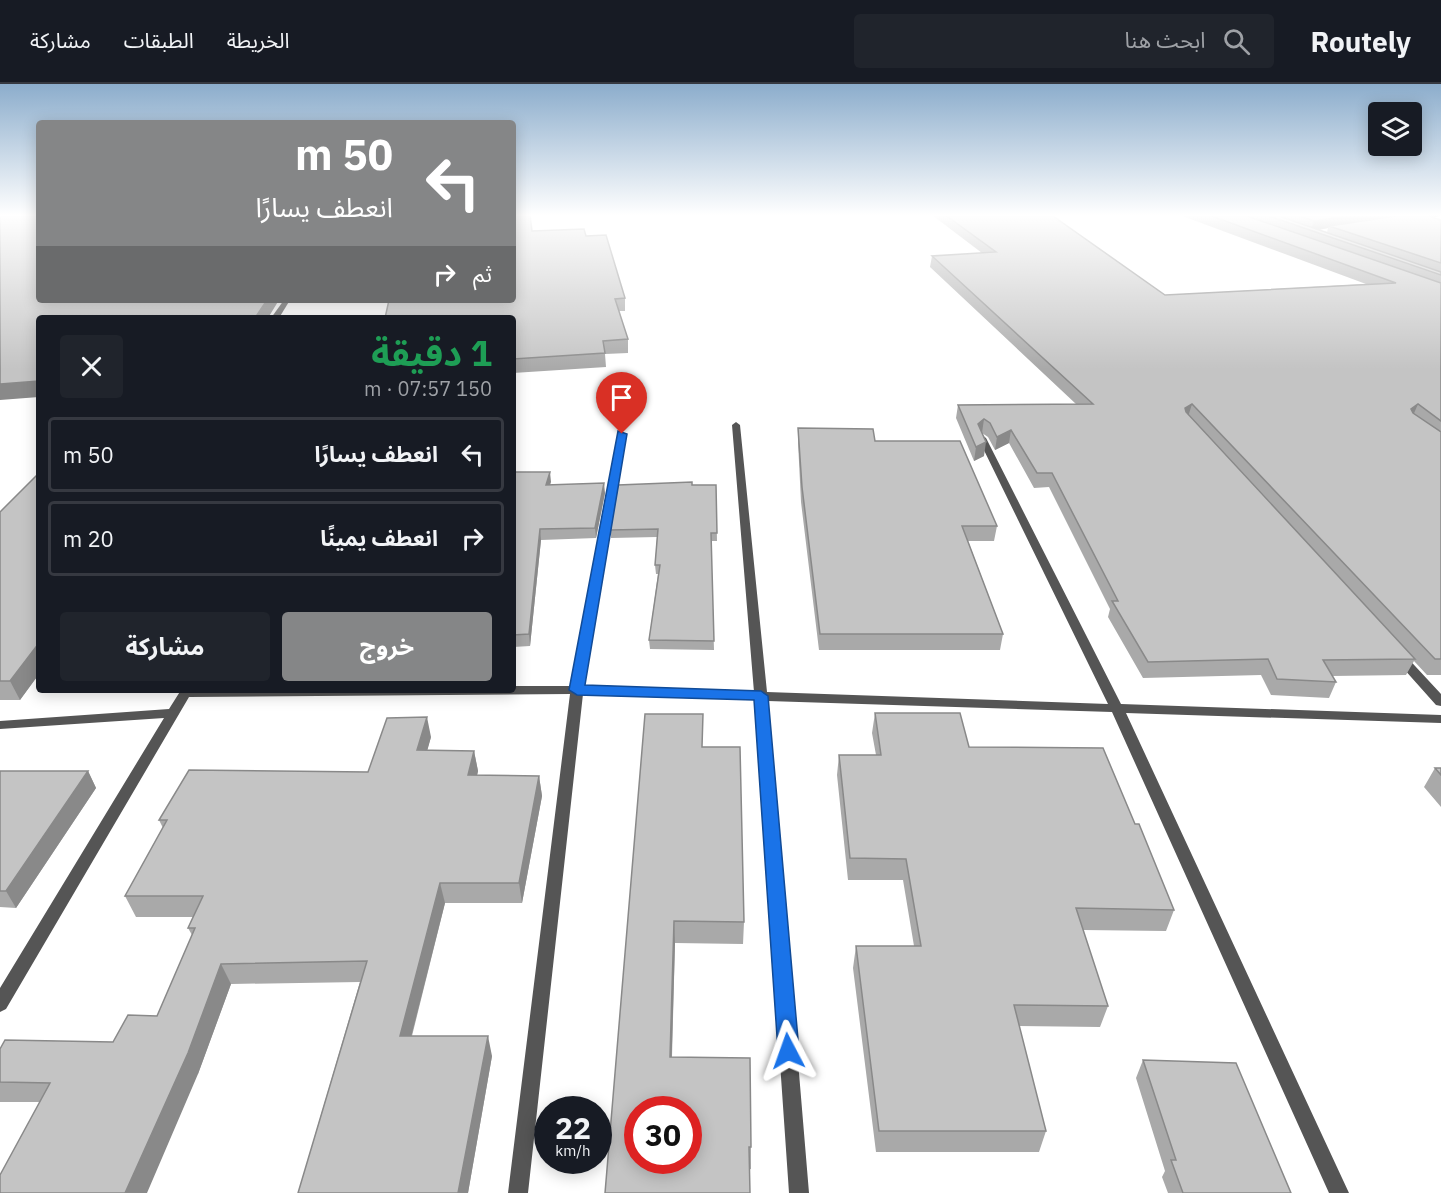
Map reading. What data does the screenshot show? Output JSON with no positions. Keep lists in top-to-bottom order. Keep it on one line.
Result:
{"page":{"header":"Routely","search":"ابحث هنا","nav":["الخريطة","الطبقات","مشاركة"],"turn":["50 m","انعطف يسارًا"],"then":"ثم","heading":["1 دقيقة","150 m · 07:57"],"list":[{"name":"انعطف يسارًا","value":"50 m"},{"name":"انعطف يمينًا","value":"20 m"}],"buttons":["خروج","مشاركة"],"speed":"22 km/h","limit":"30"}}
